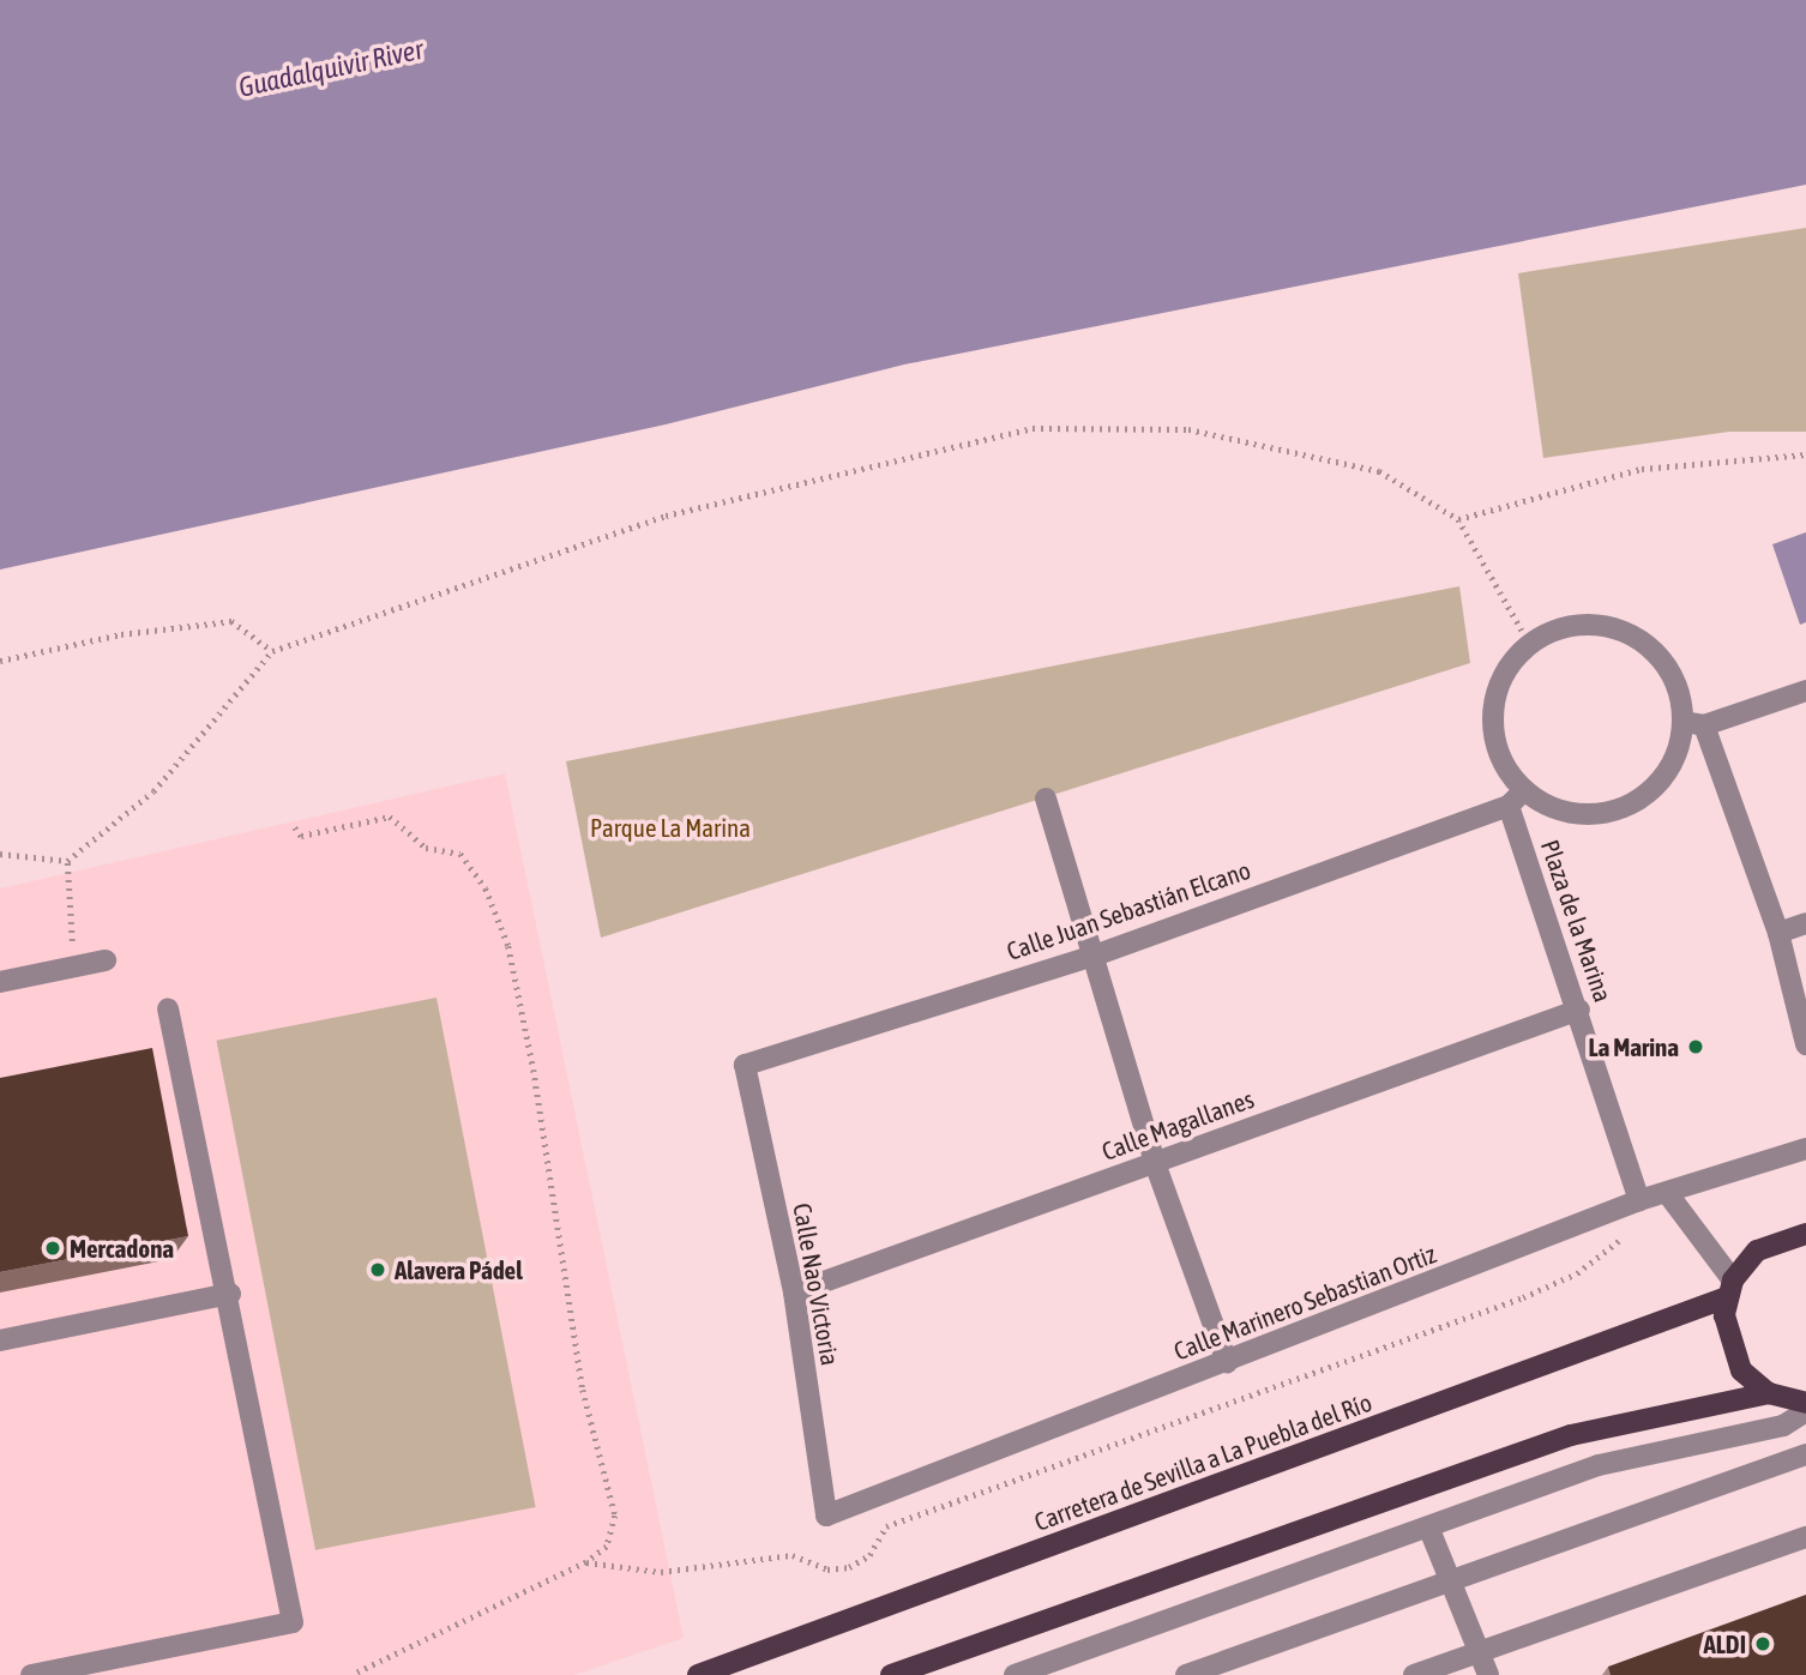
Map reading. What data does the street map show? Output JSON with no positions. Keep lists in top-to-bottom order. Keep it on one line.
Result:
{"streets":{"main road":["Carretera de Sevilla a La Puebla del Río"],"street":["Calle Juan Sebastián Elcano","Plaza de la Marina","Calle Magallanes","Calle Nao Victoria","Calle Marinero Sebastian Ortiz"]},"crossings":[["Calle Juan Sebastián Elcano","Plaza de la Marina"],["Calle Juan Sebastián Elcano","Calle Nao Victoria"],["Plaza de la Marina","Calle Magallanes"],["Plaza de la Marina","Calle Marinero Sebastian Ortiz"],["Calle Magallanes","Calle Nao Victoria"],["Calle Nao Victoria","Calle Marinero Sebastian Ortiz"]],"water":["Guadalquivir River"],"parks":["Parque La Marina"],"places":["La Marina","Mercadona","Alavera Pádel","ALDI"]}
